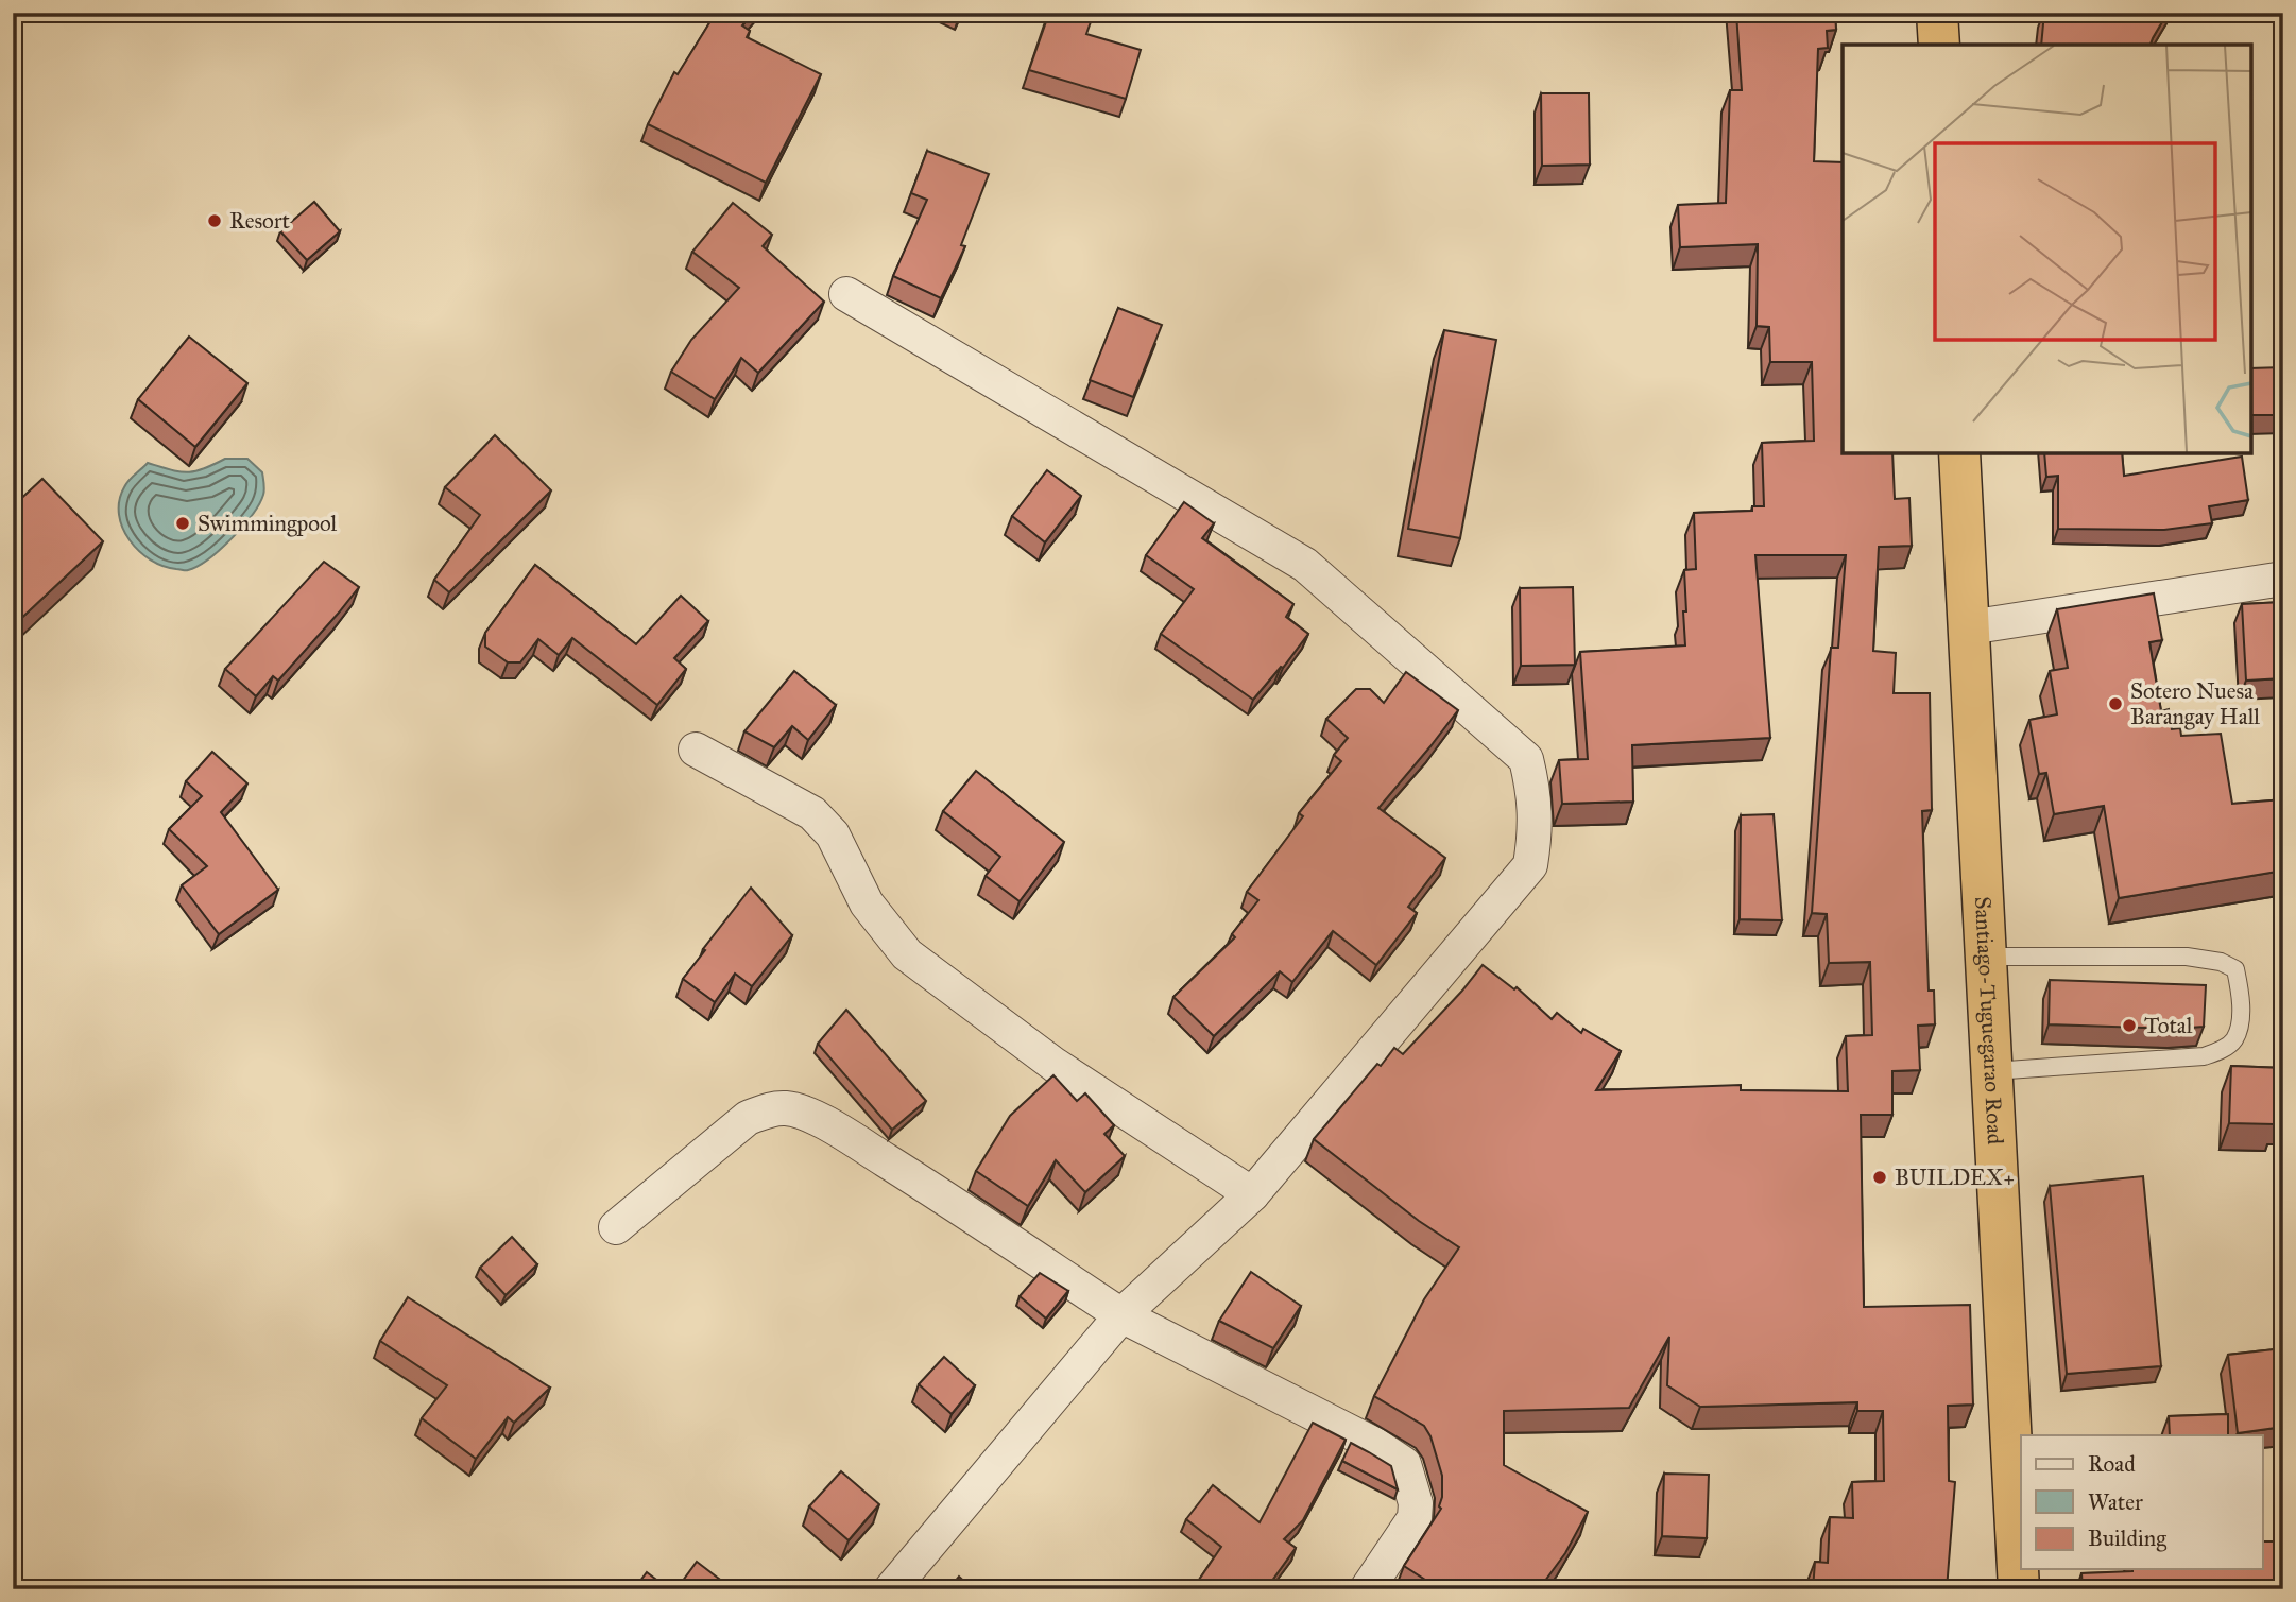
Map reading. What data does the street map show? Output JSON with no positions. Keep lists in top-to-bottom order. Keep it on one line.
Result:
{"streets":{"highway":["Santiago-Tuguegarao Road"]},"places":["Resort","Swimmingpool","Sotero Nuesa Barangay Hall","Total","BUILDEX+"],"legend":["Road","Water","Building"]}
